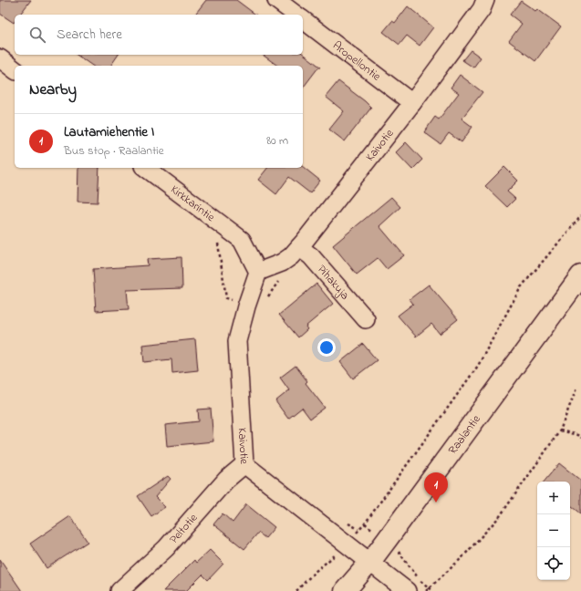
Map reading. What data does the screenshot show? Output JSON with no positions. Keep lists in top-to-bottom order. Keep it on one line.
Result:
{"streets":{"street":["Aropellontie","Kaivotie","Kirkkarintie","Pihakuja","Raalantie","Peltotie"]},"crossings":[["Aropellontie","Kaivotie"],["Kaivotie","Kirkkarintie"],["Kaivotie","Pihakuja"],["Kaivotie","Raalantie"],["Kaivotie","Peltotie"]],"page":{"search":"Search here","heading":"Nearby","list":[{"mark":"1","name":"Lautamiehentie I","note":"Bus stop · Raalantie","value":"80 m"}],"pins":"1","map_buttons":["+","−"]}}
